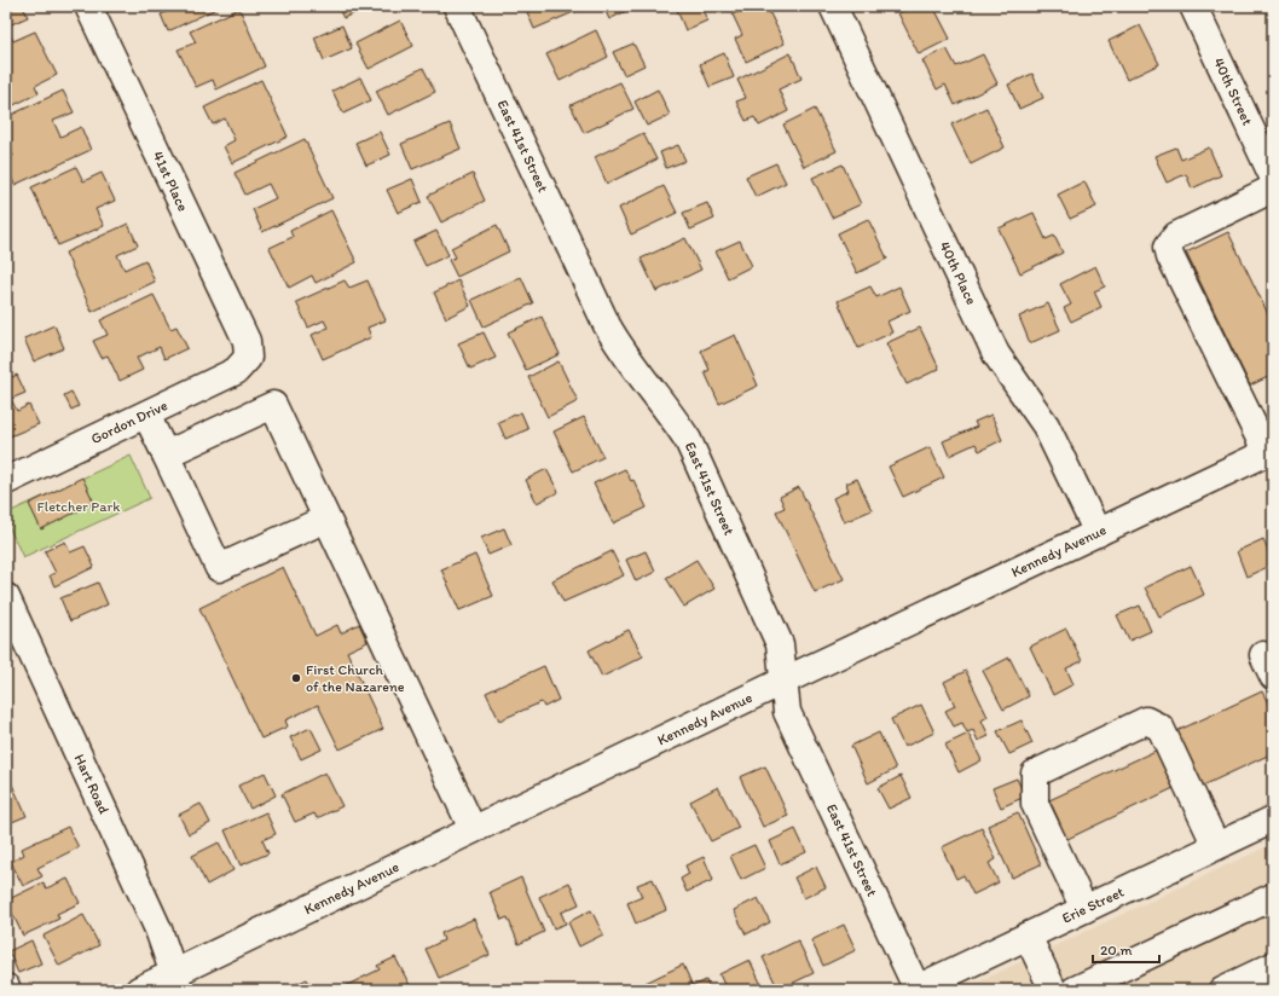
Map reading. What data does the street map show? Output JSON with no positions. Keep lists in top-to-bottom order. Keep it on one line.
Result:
{"streets":{"street":["40th Street","East 41st Street","41st Place","40th Place","Gordon Drive","Kennedy Avenue","Hart Road","Erie Street"]},"crossings":[["East 41st Street","Kennedy Avenue"],["East 41st Street","Erie Street"],["41st Place","Gordon Drive"],["40th Place","Kennedy Avenue"],["Kennedy Avenue","Hart Road"]],"parks":["Fletcher Park"],"places":["First Church of the Nazarene"],"scale_bar":"20 m"}
